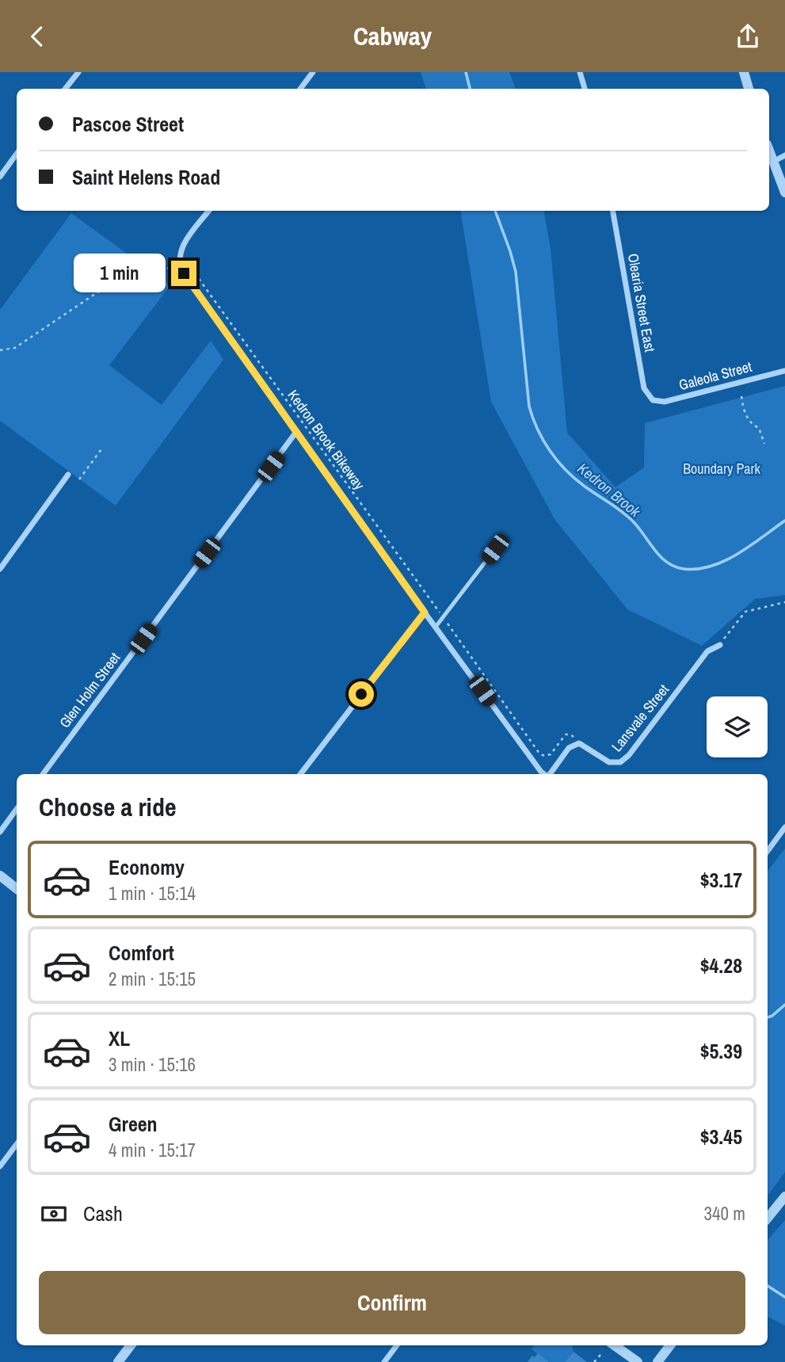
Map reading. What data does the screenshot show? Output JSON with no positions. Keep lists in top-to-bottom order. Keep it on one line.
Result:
{"streets":{"street":["Olearia Street East","Galeola Street","Glen Holm Street","Lansvale Street"],"path":["Kedron Brook Bikeway"]},"crossings":[["Olearia Street East","Galeola Street"],["Kedron Brook Bikeway","Lansvale Street"]],"water":["Kedron Brook"],"parks":["Boundary Park"],"page":{"header":"Cabway","banner":["Pascoe Street","Saint Helens Road"],"bubble":"1 min","heading":"Choose a ride","list":[{"name":"Economy","note":"1 min · 15:14","value":"$3.17"},{"name":"Comfort","note":"2 min · 15:15","value":"$4.28"},{"name":"XL","note":"3 min · 15:16","value":"$5.39"},{"name":"Green","note":"4 min · 15:17","value":"$3.45"}],"pay":["Cash","340 m"],"buttons":"Confirm"}}
